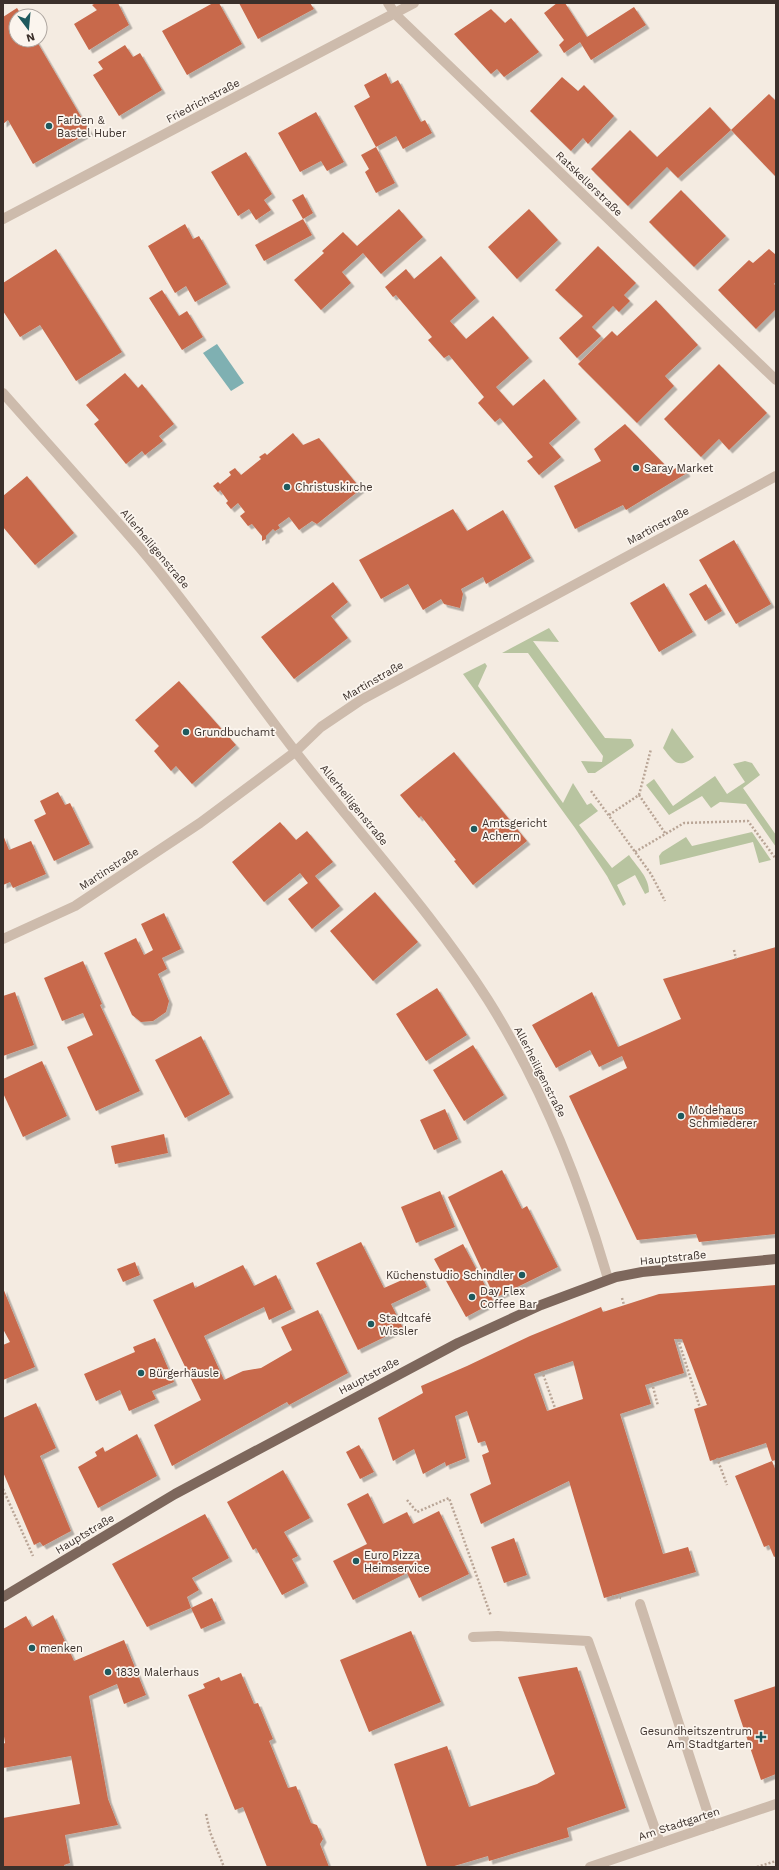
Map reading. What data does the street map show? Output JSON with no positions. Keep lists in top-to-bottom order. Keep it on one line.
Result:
{"streets":{"main road":["Hauptstraße"],"street":["Friedrichstraße","Ratskellerstraße","Martinstraße","Allerheiligenstraße","Am Stadtgarten"]},"crossings":[["Friedrichstraße","Ratskellerstraße"],["Martinstraße","Allerheiligenstraße"],["Allerheiligenstraße","Hauptstraße"]],"places":{"other":["Farben & Bastel Huber","Saray Market","Christuskirche","Grundbuchamt","Amtsgericht Achern","Modehaus Schmiederer","Küchenstudio Schindler","Day Flex Coffee Bar","Stadtcafé Wissler","Bürgerhäusle","Euro Pizza Heimservice","menken","1839 Malerhaus"],"health":["Gesundheitszentrum Am Stadtgarten"]},"north":"bottom"}
